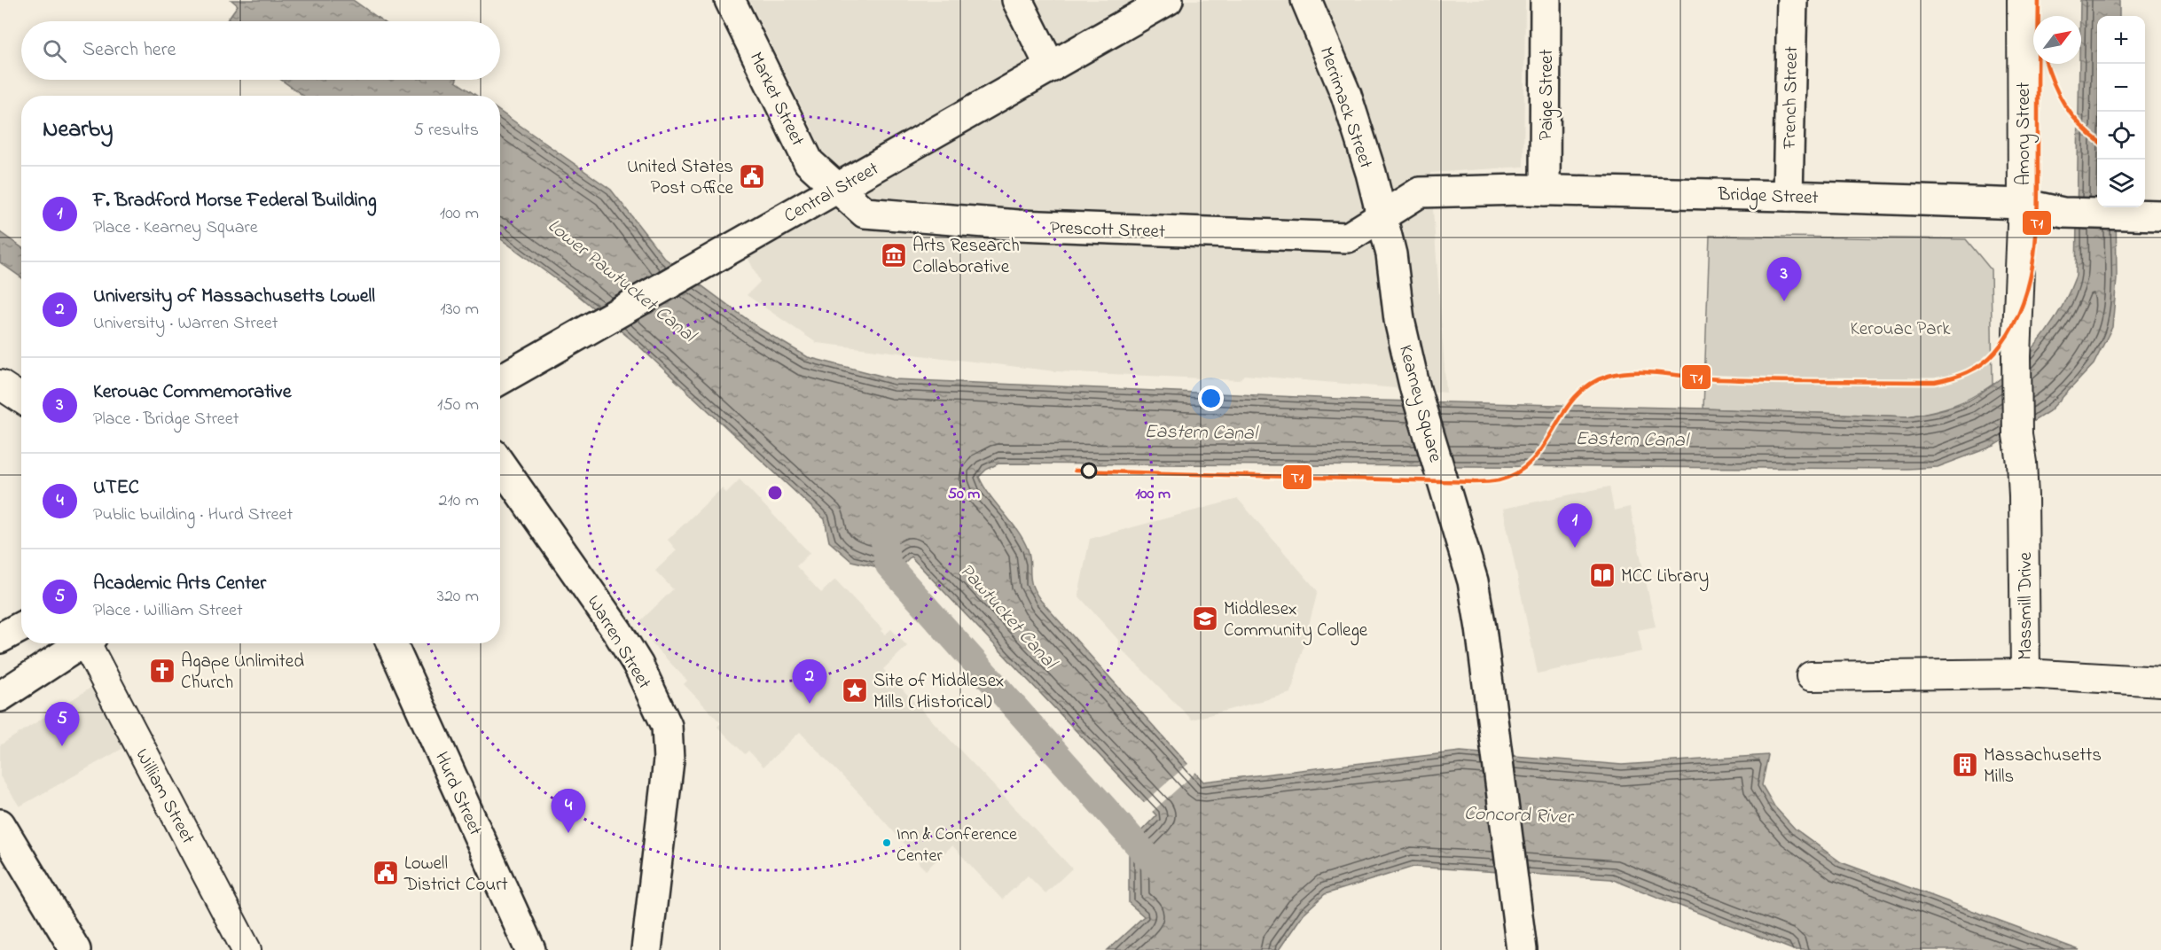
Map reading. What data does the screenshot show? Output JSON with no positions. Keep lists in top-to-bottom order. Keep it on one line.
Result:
{"streets":{"main road":["Paige Street","French Street","Market Street","Merrimack Street","Central Street","Bridge Street","Prescott Street","Kearney Square","Warren Street","Hurd Street"],"street":["Amory Street","Massmill Drive","William Street"]},"crossings":[["Paige Street","Bridge Street"],["French Street","Bridge Street"],["Market Street","Central Street"],["Market Street","Prescott Street"],["Merrimack Street","Bridge Street"],["Merrimack Street","Prescott Street"],["Merrimack Street","Kearney Square"],["Amory Street","Bridge Street"],["Amory Street","Massmill Drive"],["Central Street","Prescott Street"],["Bridge Street","Prescott Street"],["Bridge Street","Kearney Square"],["Prescott Street","Kearney Square"]],"water":["Lower Pawtucket Canal","Eastern Canal","Pawtucket Canal","Concord River"],"parks":["Kerouac Park"],"places":{"public building":["United States Post Office","Lowell District Court"],"museum":["Arts Research Collaborative"],"library":["MCC Library"],"school or university":["Middlesex Community College"],"church":["Agape Unlimited Church"],"place":["Site of Middlesex Mills (Historical)"],"building":["Massachusetts Mills"],"other":["Inn & Conference Center"]},"lines":["transit line T1"],"north":"top right","page":{"map_buttons":["+","−"],"search":"Search here","heading":["Nearby","5 results"],"list":[{"mark":"1","name":"F. Bradford Morse Federal Building","note":"Place · Kearney Square","value":"100 m"},{"mark":"2","name":"University of Massachusetts Lowell","note":"University · Warren Street","value":"130 m"},{"mark":"3","name":"Kerouac Commemorative","note":"Place · Bridge Street","value":"150 m"},{"mark":"4","name":"UTEC","note":"Public building · Hurd Street","value":"210 m"},{"mark":"5","name":"Academic Arts Center","note":"Place · William Street","value":"320 m"}],"pins":["3","1","2","5","4"]},"rings":["50 m","100 m"]}
